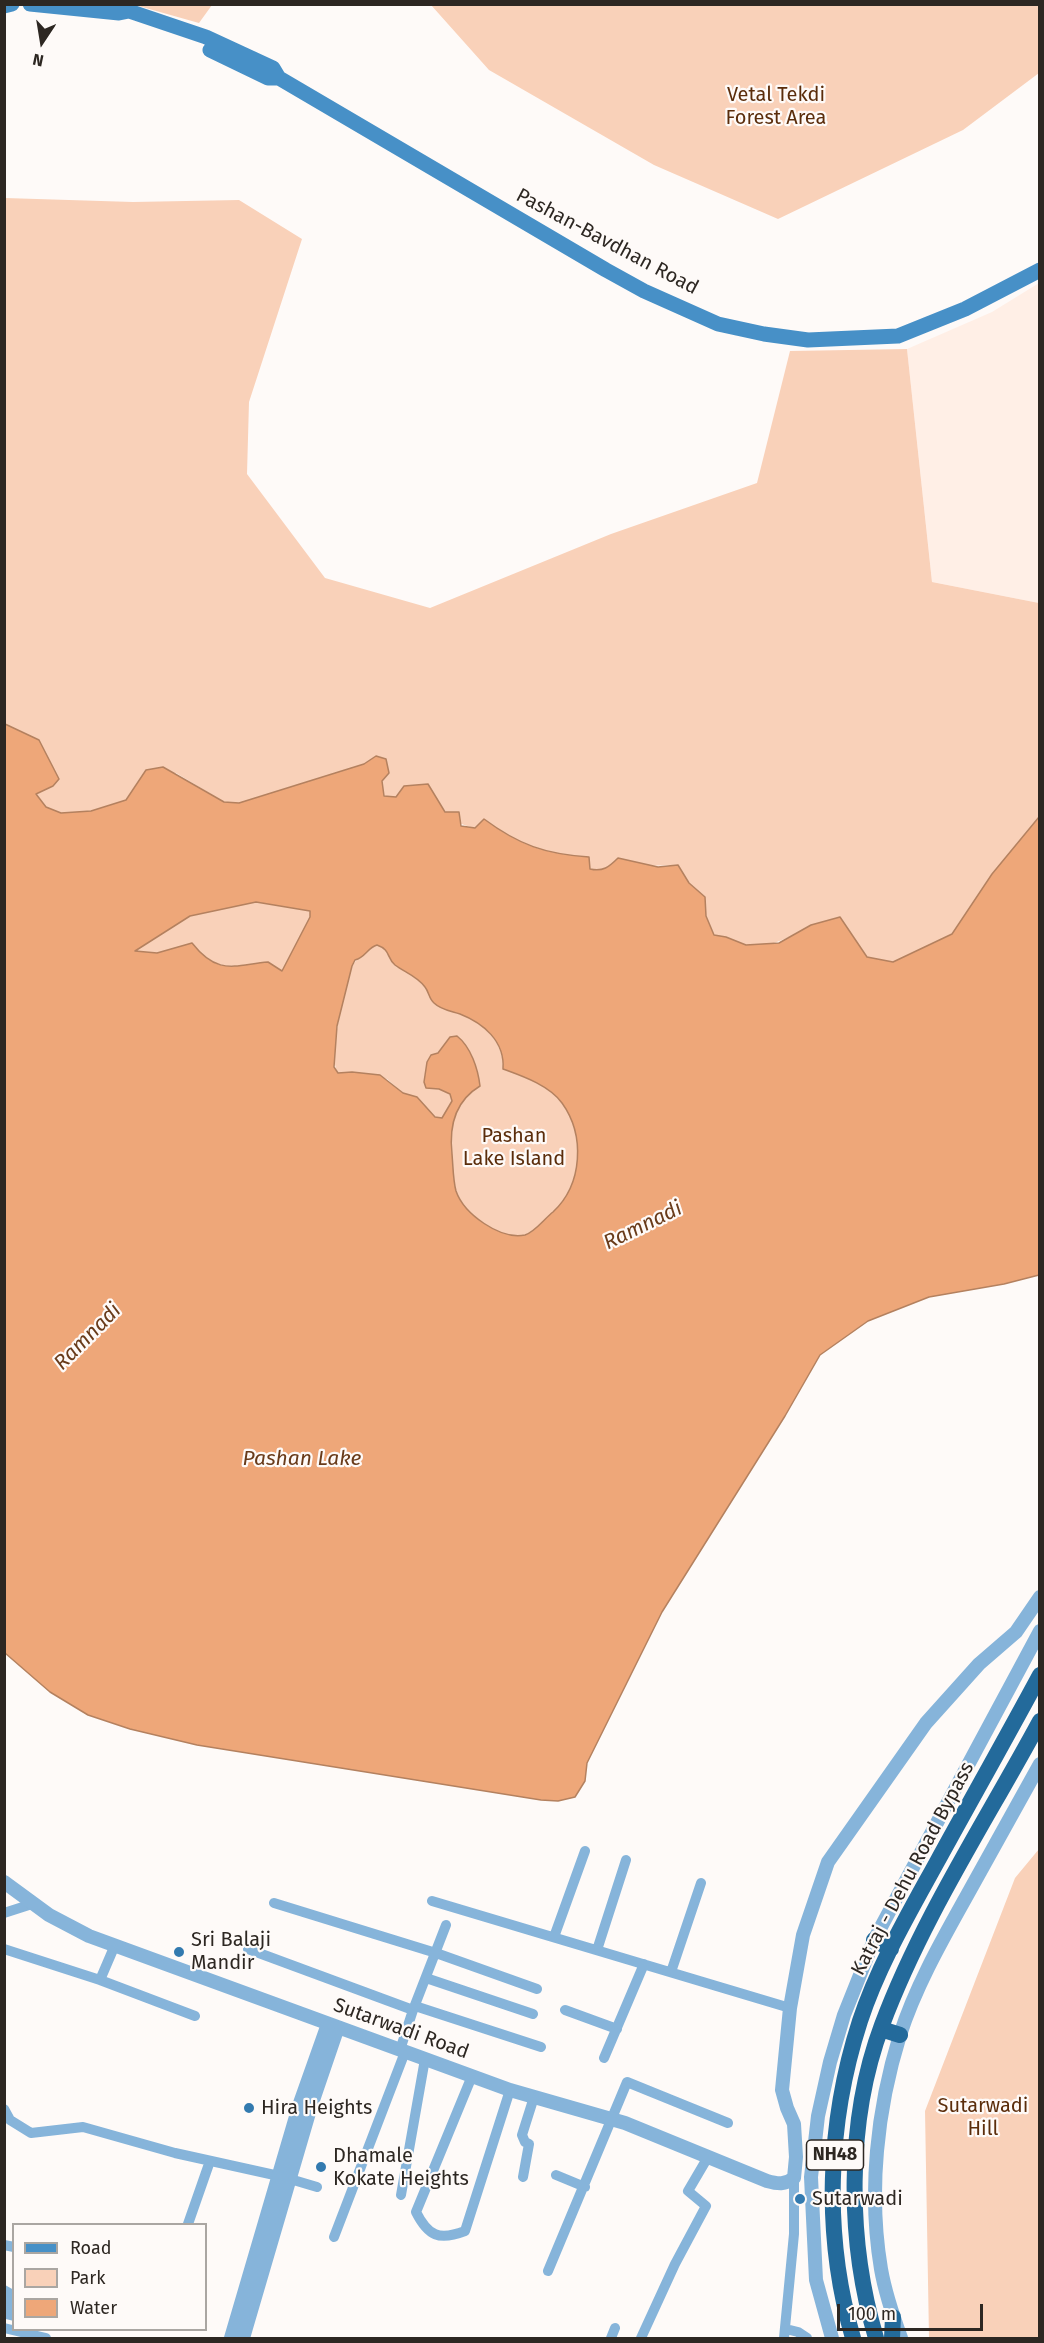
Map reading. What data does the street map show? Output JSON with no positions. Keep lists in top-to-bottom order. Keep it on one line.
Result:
{"streets":{"highway":["Katraj - Dehu Road Bypass","NH48"],"main road":["Pashan-Bavdhan Road"],"street":["Sutarwadi Road"]},"water":["Ramnadi","Pashan Lake"],"parks":["Vetal Tekdi Forest Area","Pashan Lake Island","Sutarwadi Hill"],"places":["Sri Balaji Mandir","Hira Heights","Dhamale Kokate Heights","Sutarwadi"],"legend":["Road","Park","Water"],"scale_bar":"100 m","north":"bottom"}
